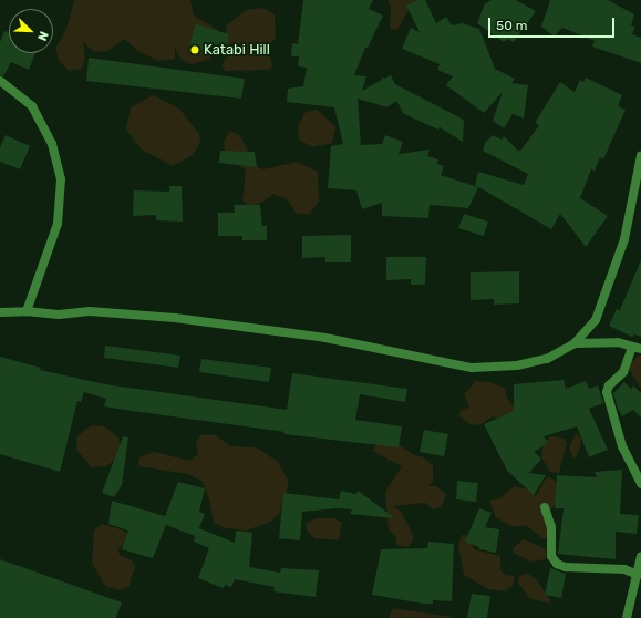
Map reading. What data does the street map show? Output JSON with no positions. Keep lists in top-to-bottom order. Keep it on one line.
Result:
{"places":["Katabi Hill"],"scale_bar":"50 m","north":"bottom right"}
